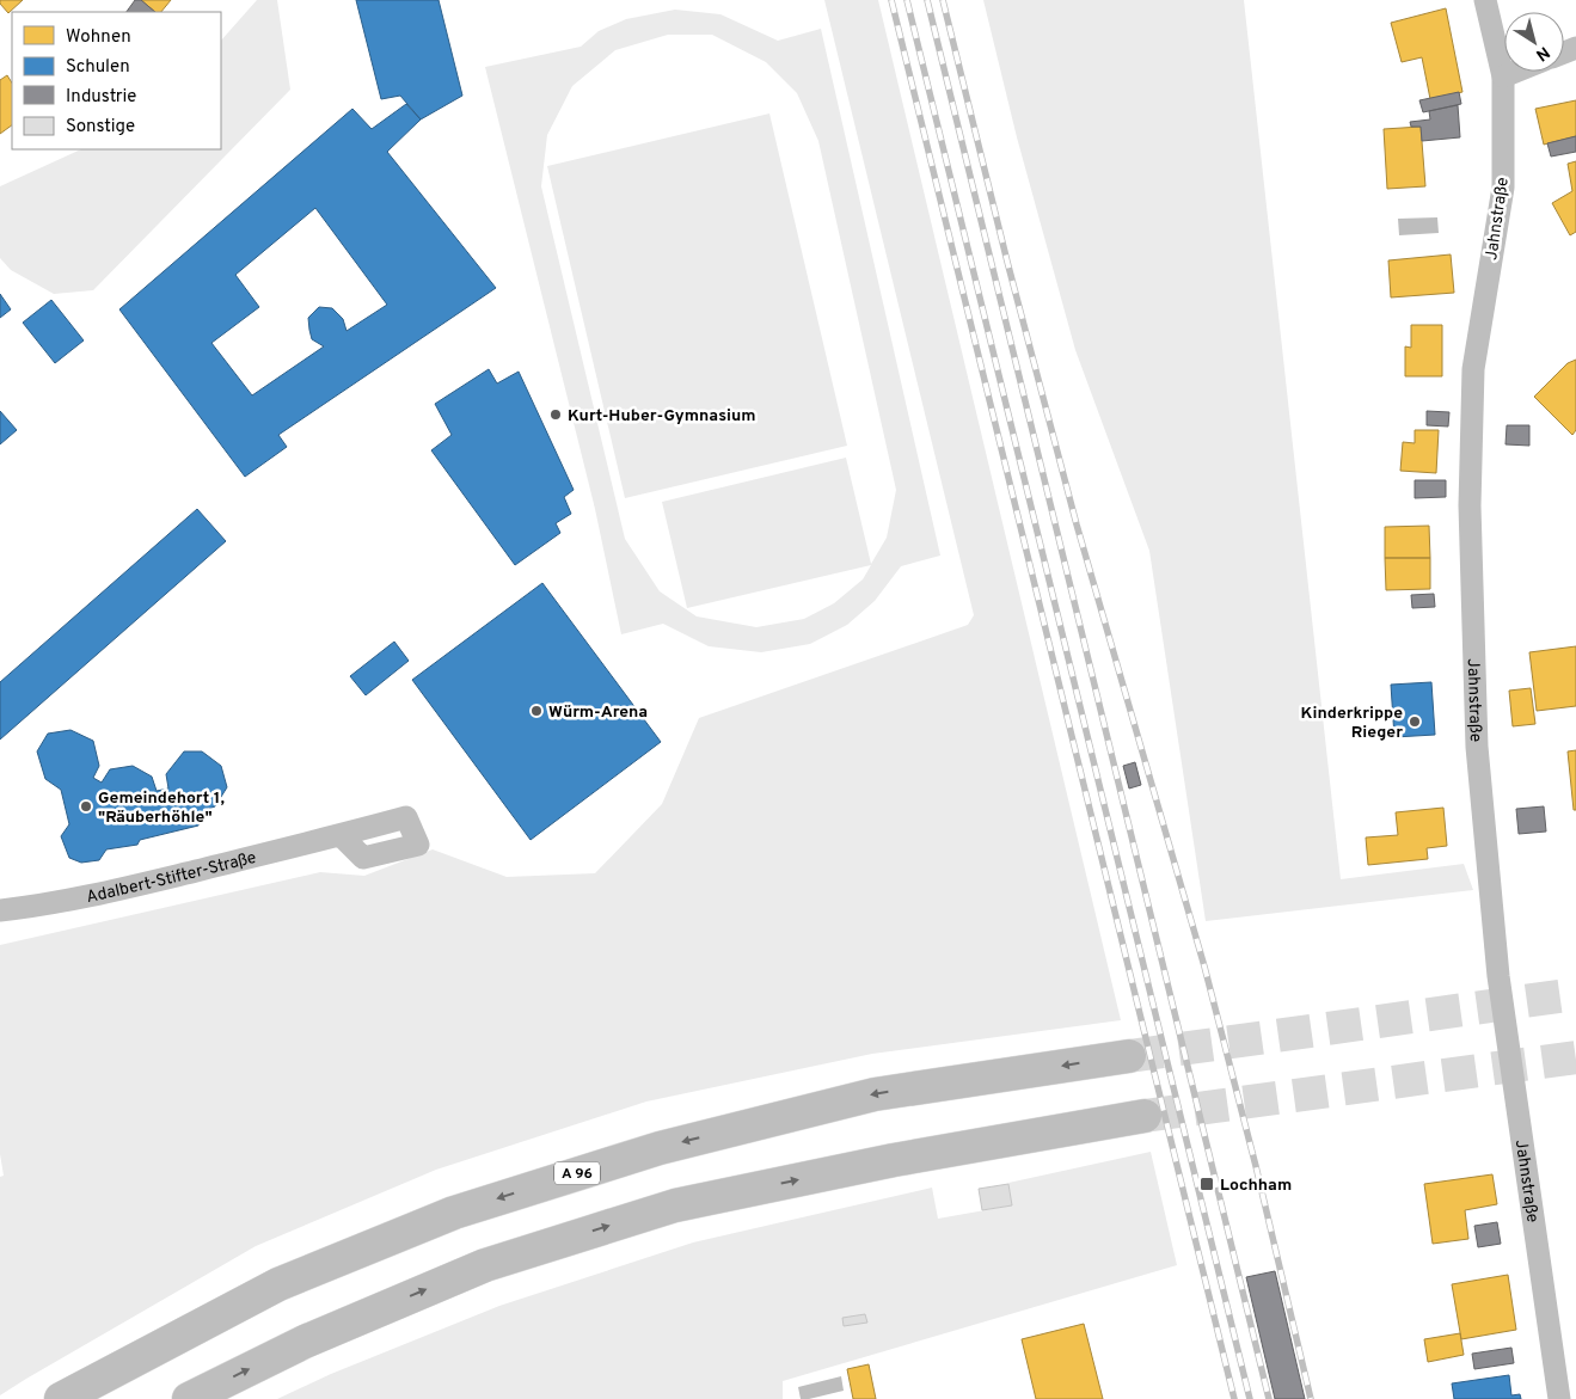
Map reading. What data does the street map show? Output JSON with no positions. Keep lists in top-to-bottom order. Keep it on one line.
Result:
{"streets":{"highway":["A 96"],"street":["Jahnstraße","Adalbert-Stifter-Straße"]},"places":{"other":["Kurt-Huber-Gymnasium","Würm-Arena","Kinderkrippe Rieger","Gemeindehort 1, \"Räuberhöhle\""],"transit":["Lochham"]},"legend":["Wohnen","Schulen","Industrie","Sonstige"],"north":"bottom right"}
